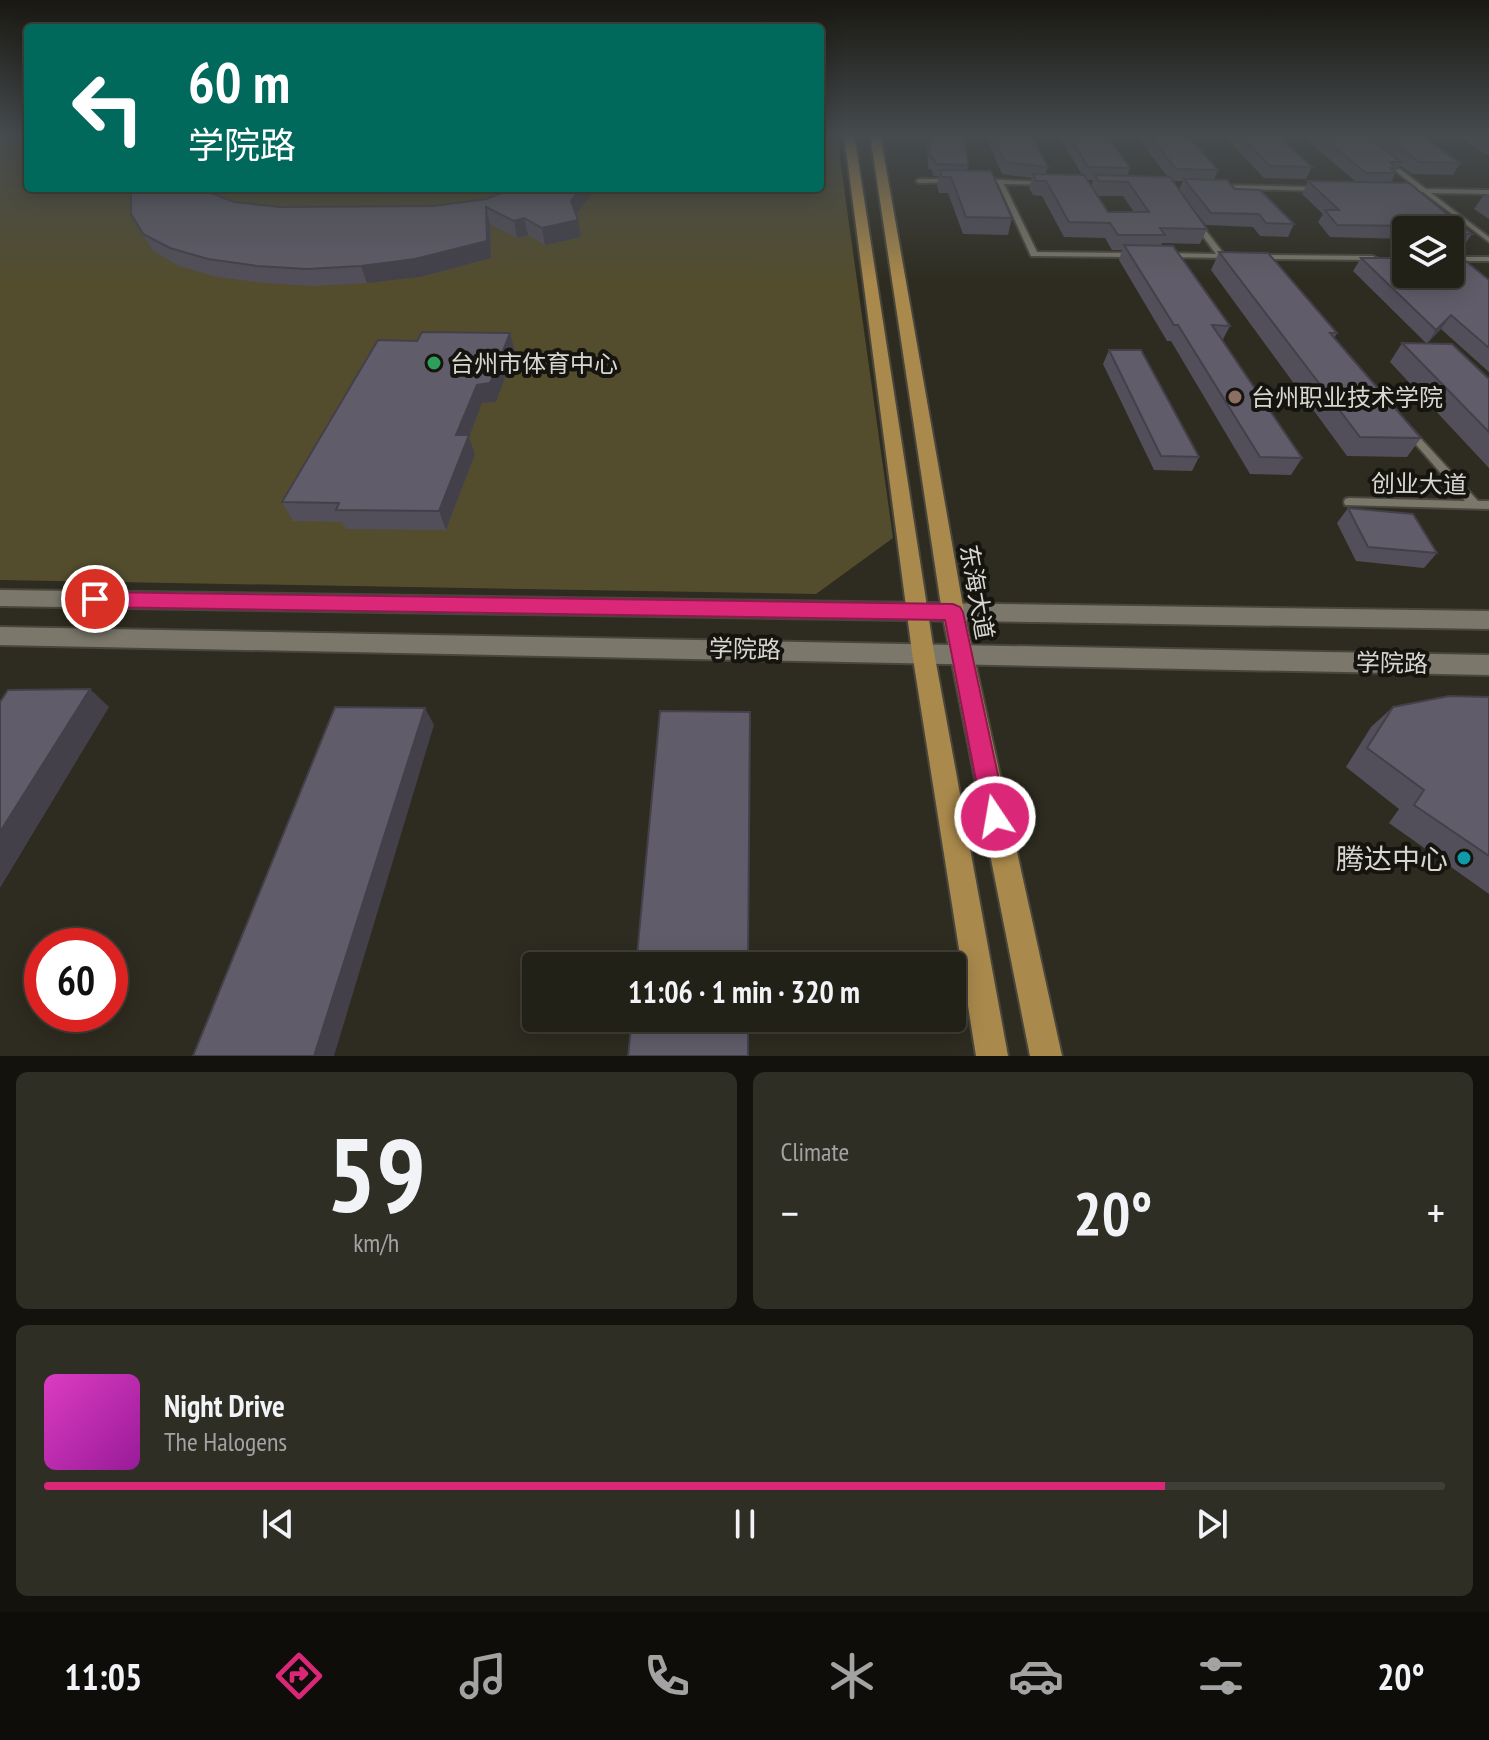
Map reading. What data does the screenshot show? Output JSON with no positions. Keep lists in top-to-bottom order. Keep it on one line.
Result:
{"streets":{"main road":["东海大道","学院路"],"lane":["创业大道"]},"crossings":[["东海大道","学院路"]],"places":["台州市体育中心","台州职业技术学院","腾达中心"],"page":{"turn":["60 m","学院路"],"limit":"60","trip":"11:06 · 1 min · 320 m","tile":[["59","km/h"],"Climate"],"heat":["−","20°","+"],"song":["Night Drive","The Halogens"],"tabs":["11:05","20°"]}}
